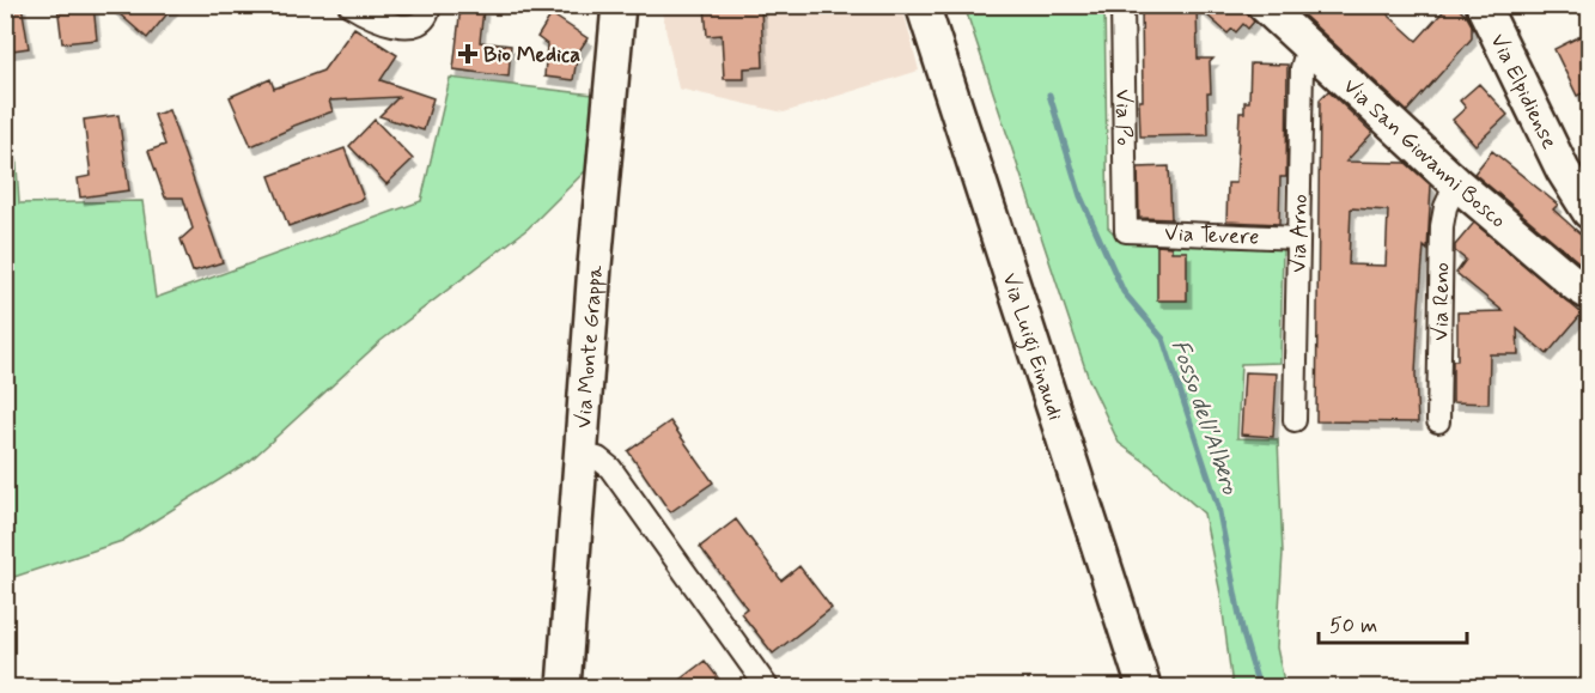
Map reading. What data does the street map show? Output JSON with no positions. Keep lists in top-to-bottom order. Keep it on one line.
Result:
{"streets":{"street":["Via Elpidiense","Via Po","Via San Giovanni Bosco","Via Arno","Via Tevere","Via Reno","Via Monte Grappa","Via Luigi Einaudi"]},"crossings":[["Via Po","Via Tevere"],["Via San Giovanni Bosco","Via Arno"],["Via San Giovanni Bosco","Via Reno"],["Via Arno","Via Tevere"]],"water":["Fosso dell'Albero"],"places":{"health":["Bio Medica"]},"scale_bar":"50 m"}
